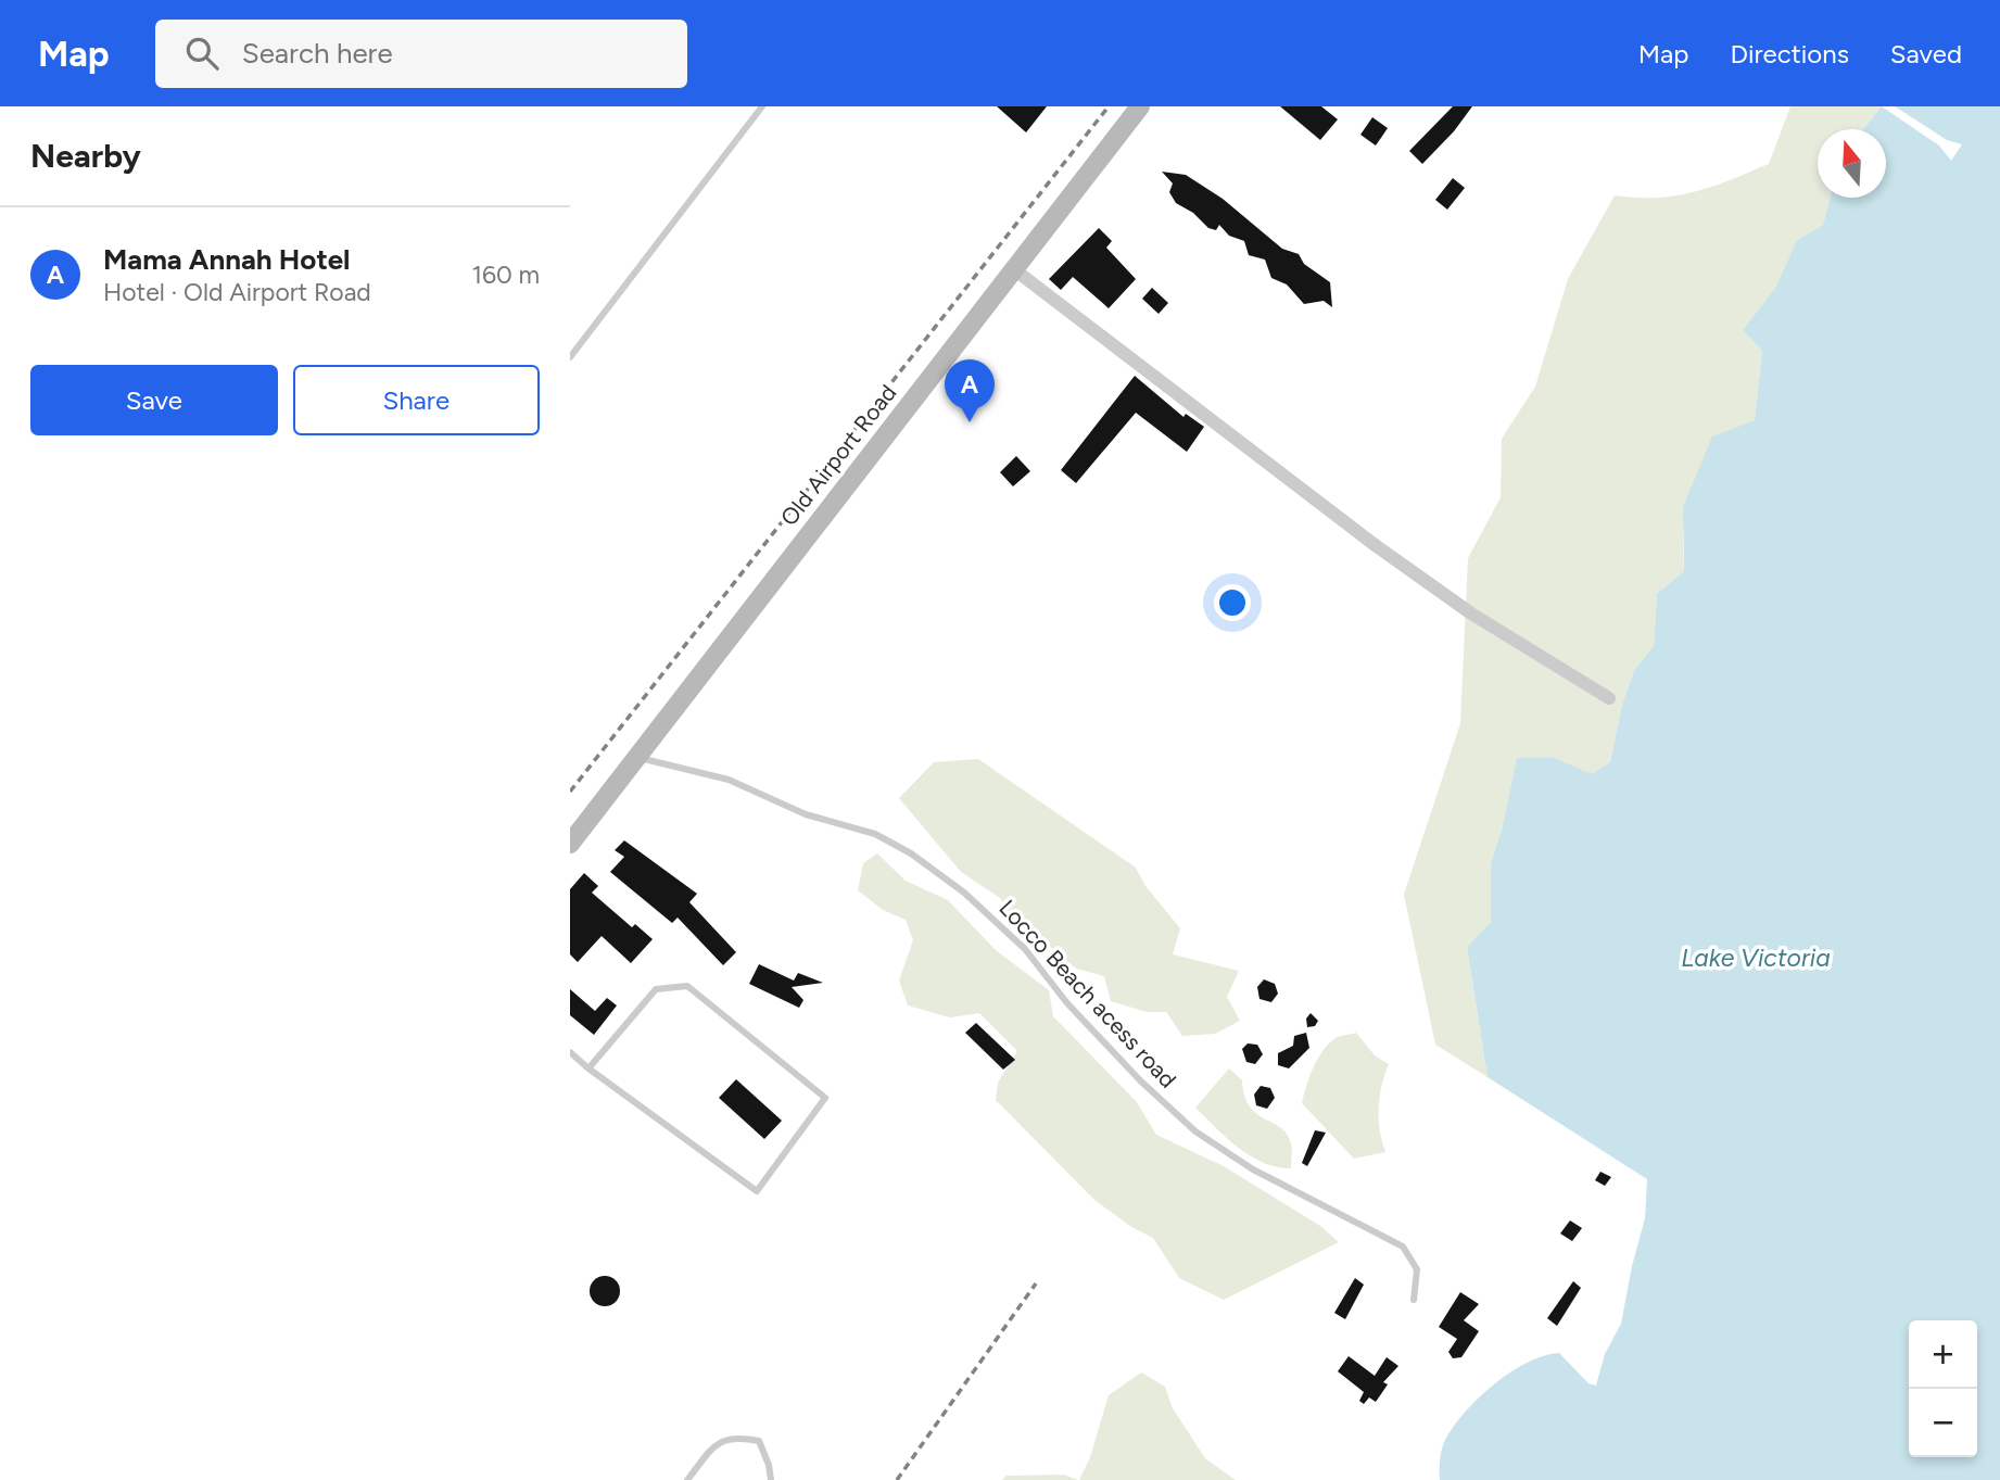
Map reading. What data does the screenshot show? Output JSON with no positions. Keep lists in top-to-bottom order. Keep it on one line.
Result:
{"streets":{"main road":["Old Airport Road"],"lane":["Locco Beach acess road"]},"crossings":[["Old Airport Road","Locco Beach acess road"]],"water":["Lake Victoria"],"north":"top","page":{"header":"Map","search":"Search here","nav":["Map","Directions","Saved"],"heading":"Nearby","list":[{"mark":"A","name":"Mama Annah Hotel","note":"Hotel · Old Airport Road","value":"160 m"}],"buttons":["Save","Share"],"pins":"A","map_buttons":["+","−"]}}
